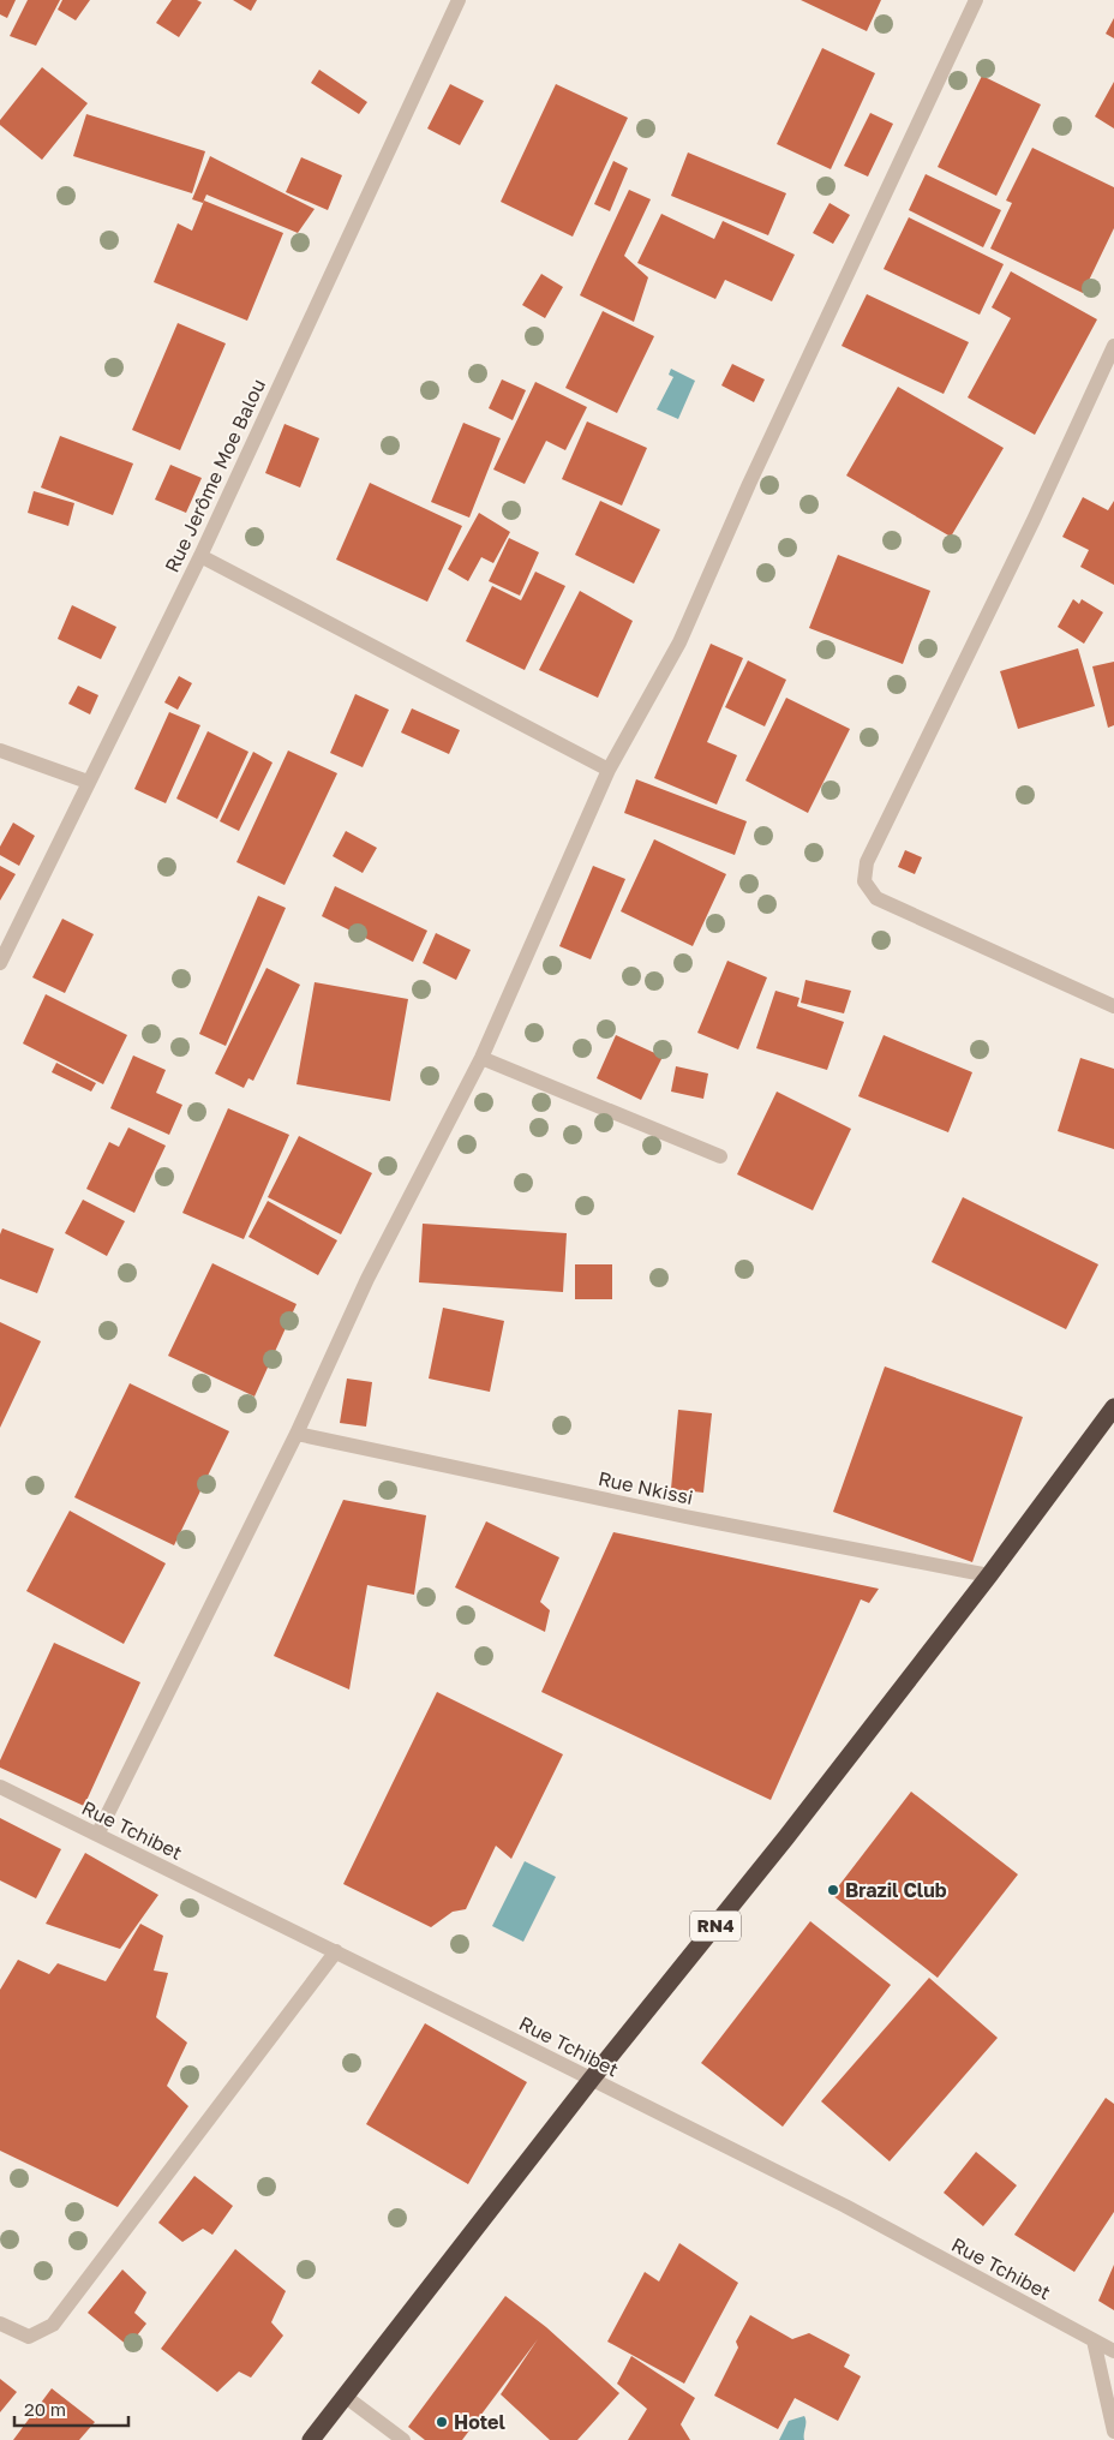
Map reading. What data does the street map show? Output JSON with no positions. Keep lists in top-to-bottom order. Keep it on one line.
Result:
{"streets":{"highway":["RN4"],"street":["Rue Jerôme Moe Balou","Rue Nkissi","Rue Tchibet"]},"crossings":[["Rue Nkissi","RN4"],["Rue Tchibet","RN4"]],"places":["Brazil Club","Hotel"],"scale_bar":"20 m"}
